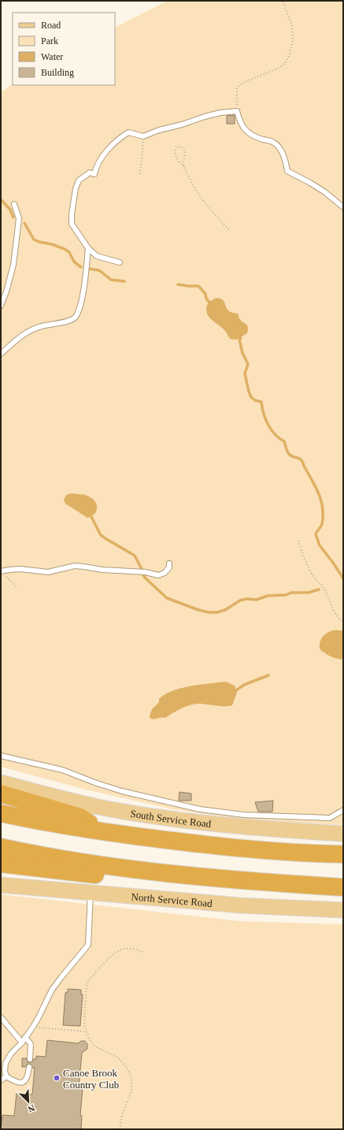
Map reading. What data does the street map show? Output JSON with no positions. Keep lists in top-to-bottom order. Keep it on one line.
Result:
{"streets":{"main road":["South Service Road","North Service Road"]},"places":["Canoe Brook Country Club"],"legend":["Road","Park","Water","Building"],"north":"bottom right"}
